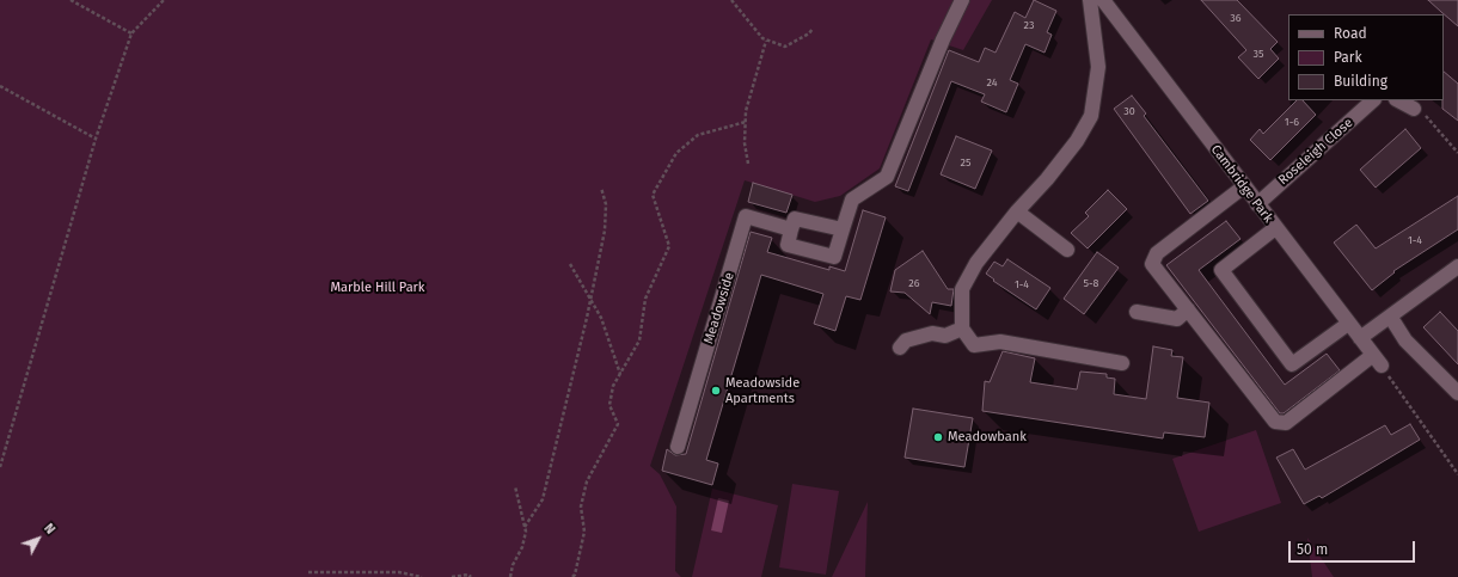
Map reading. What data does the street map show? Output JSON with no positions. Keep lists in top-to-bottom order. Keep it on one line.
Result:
{"streets":{"street":["Roseleigh Close","Cambridge Park","Meadowside"]},"crossings":[["Roseleigh Close","Cambridge Park"]],"parks":["Marble Hill Park"],"places":["Meadowside Apartments","Meadowbank"],"house_numbers":["36","23","35","24","30","1-6","25","1-4","26","5-8","1-4"],"legend":["Road","Park","Building"],"scale_bar":"50 m","north":"top right"}
